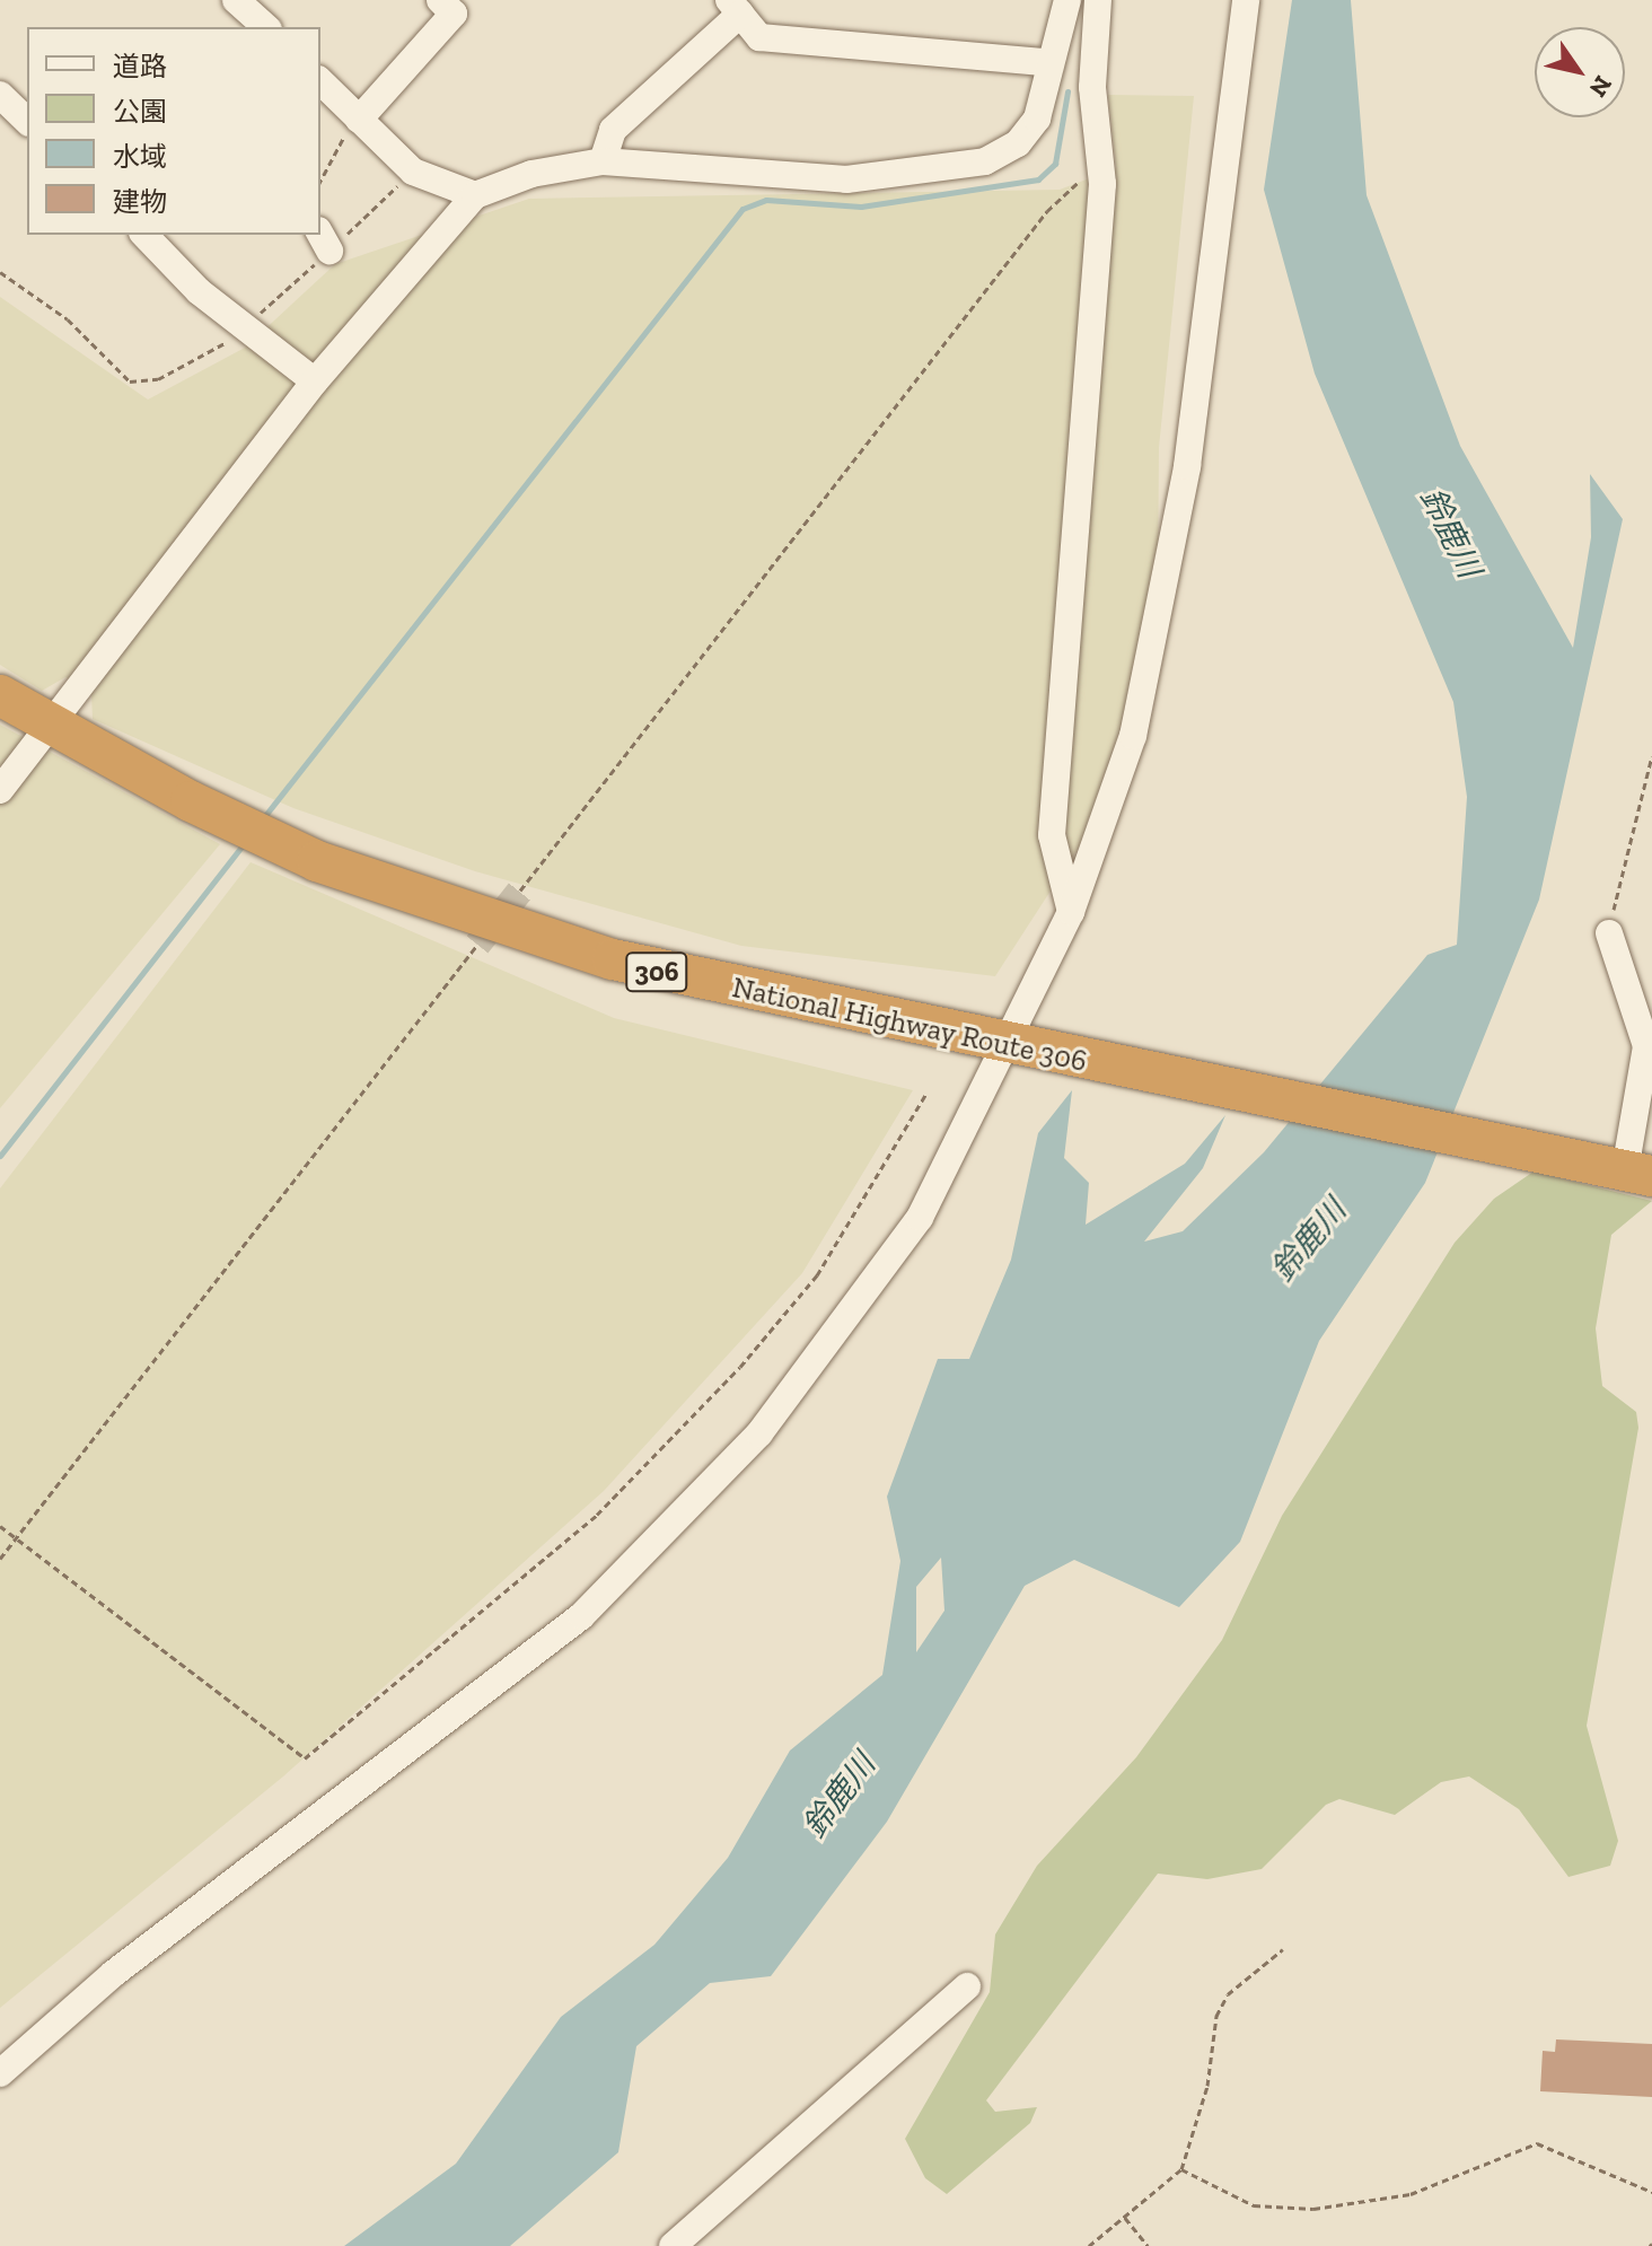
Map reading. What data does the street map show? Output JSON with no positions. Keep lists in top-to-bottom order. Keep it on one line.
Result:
{"streets":{"highway":["306","National Highway Route 306"]},"water":["鈴鹿川"],"legend":["道路","公園","水域","建物"],"north":"bottom right"}
